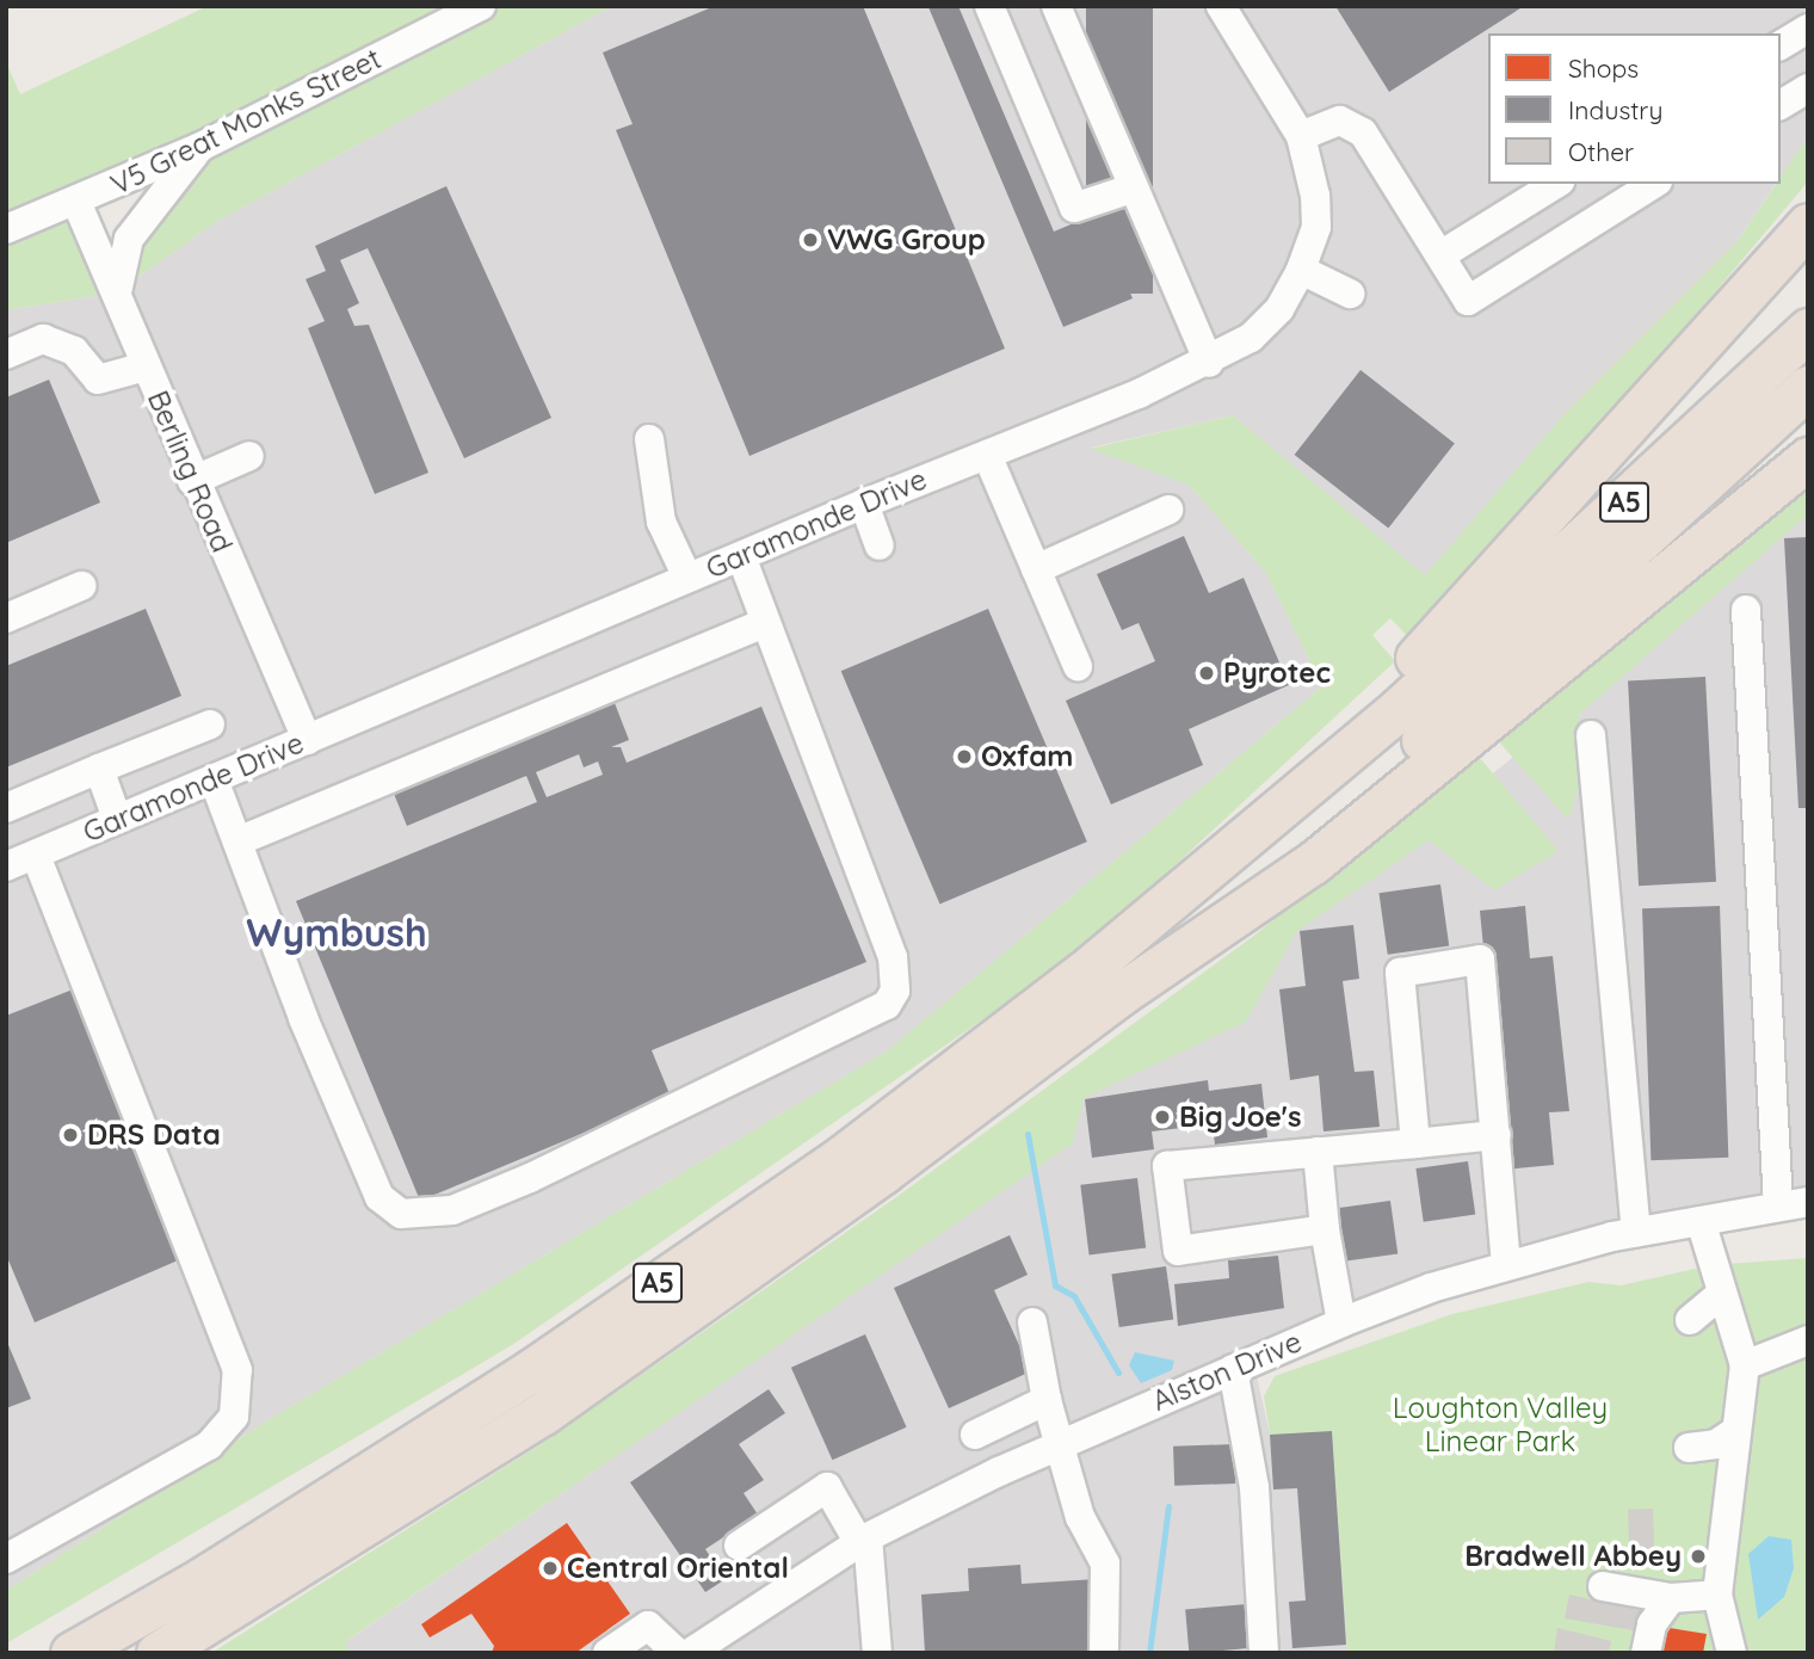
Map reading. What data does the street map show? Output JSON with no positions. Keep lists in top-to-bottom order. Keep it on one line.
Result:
{"streets":{"highway":["A5"],"street":["V5 Great Monks Street","Berling Road","Garamonde Drive","Alston Drive"]},"crossings":[["V5 Great Monks Street","Berling Road"],["Berling Road","Garamonde Drive"]],"districts":["Wymbush"],"parks":["Loughton Valley Linear Park"],"places":["VWG Group","Pyrotec","Oxfam","Big Joe's","DRS Data","Bradwell Abbey","Central Oriental"],"legend":["Shops","Industry","Other"]}
